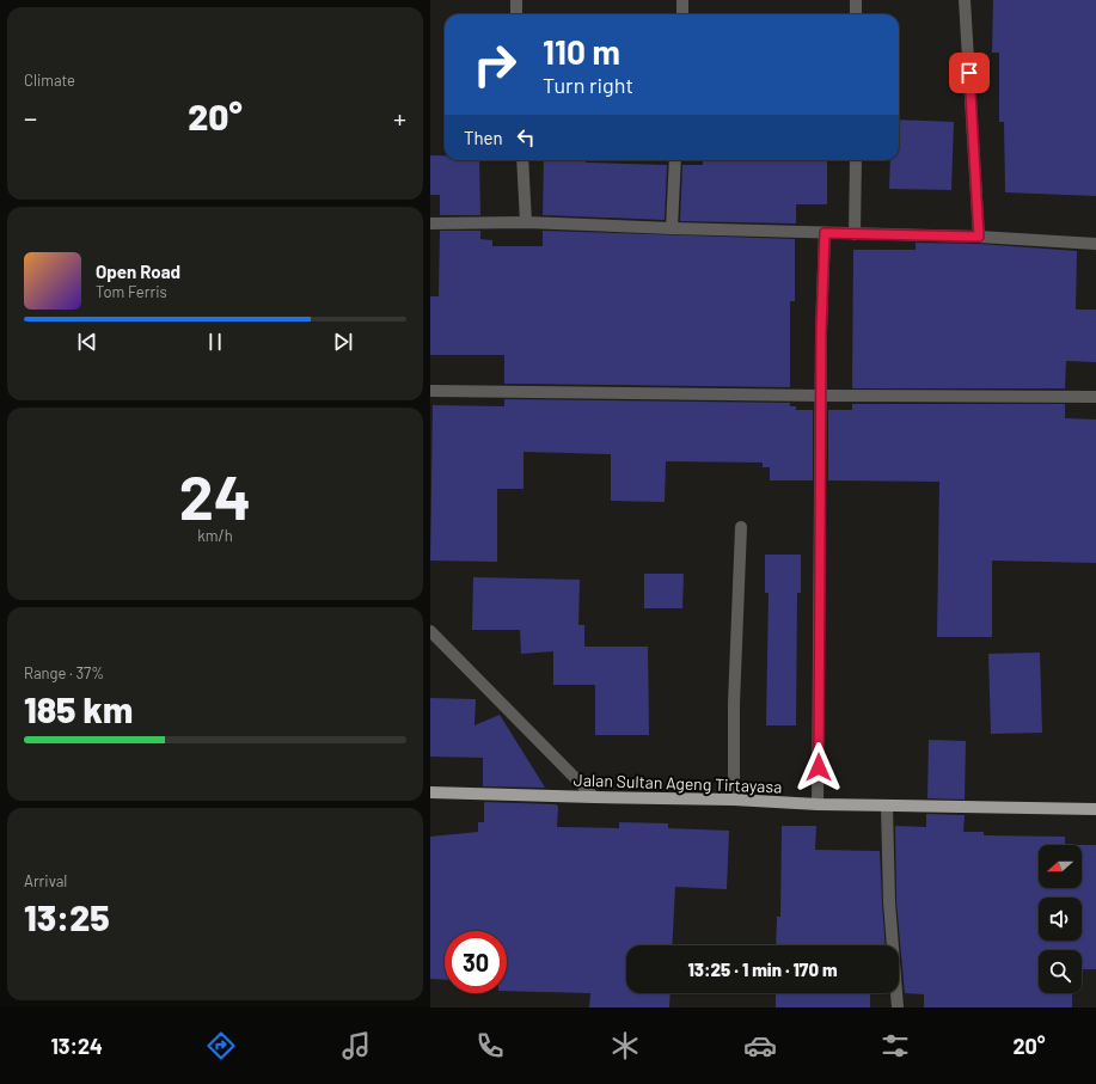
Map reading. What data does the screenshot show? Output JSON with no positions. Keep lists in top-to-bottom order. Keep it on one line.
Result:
{"streets":{"main road":["Jalan Sultan Ageng Tirtayasa"]},"north":"left","page":{"tile":["Climate",["24","km/h"],["Range · 37%","185 km"],["Arrival","13:25"]],"turn":["110 m","Turn right"],"heat":["−","20°","+"],"then":"Then","song":["Open Road","Tom Ferris"],"limit":"30","trip":"13:25 · 1 min · 170 m","tabs":["13:24","20°"]}}
